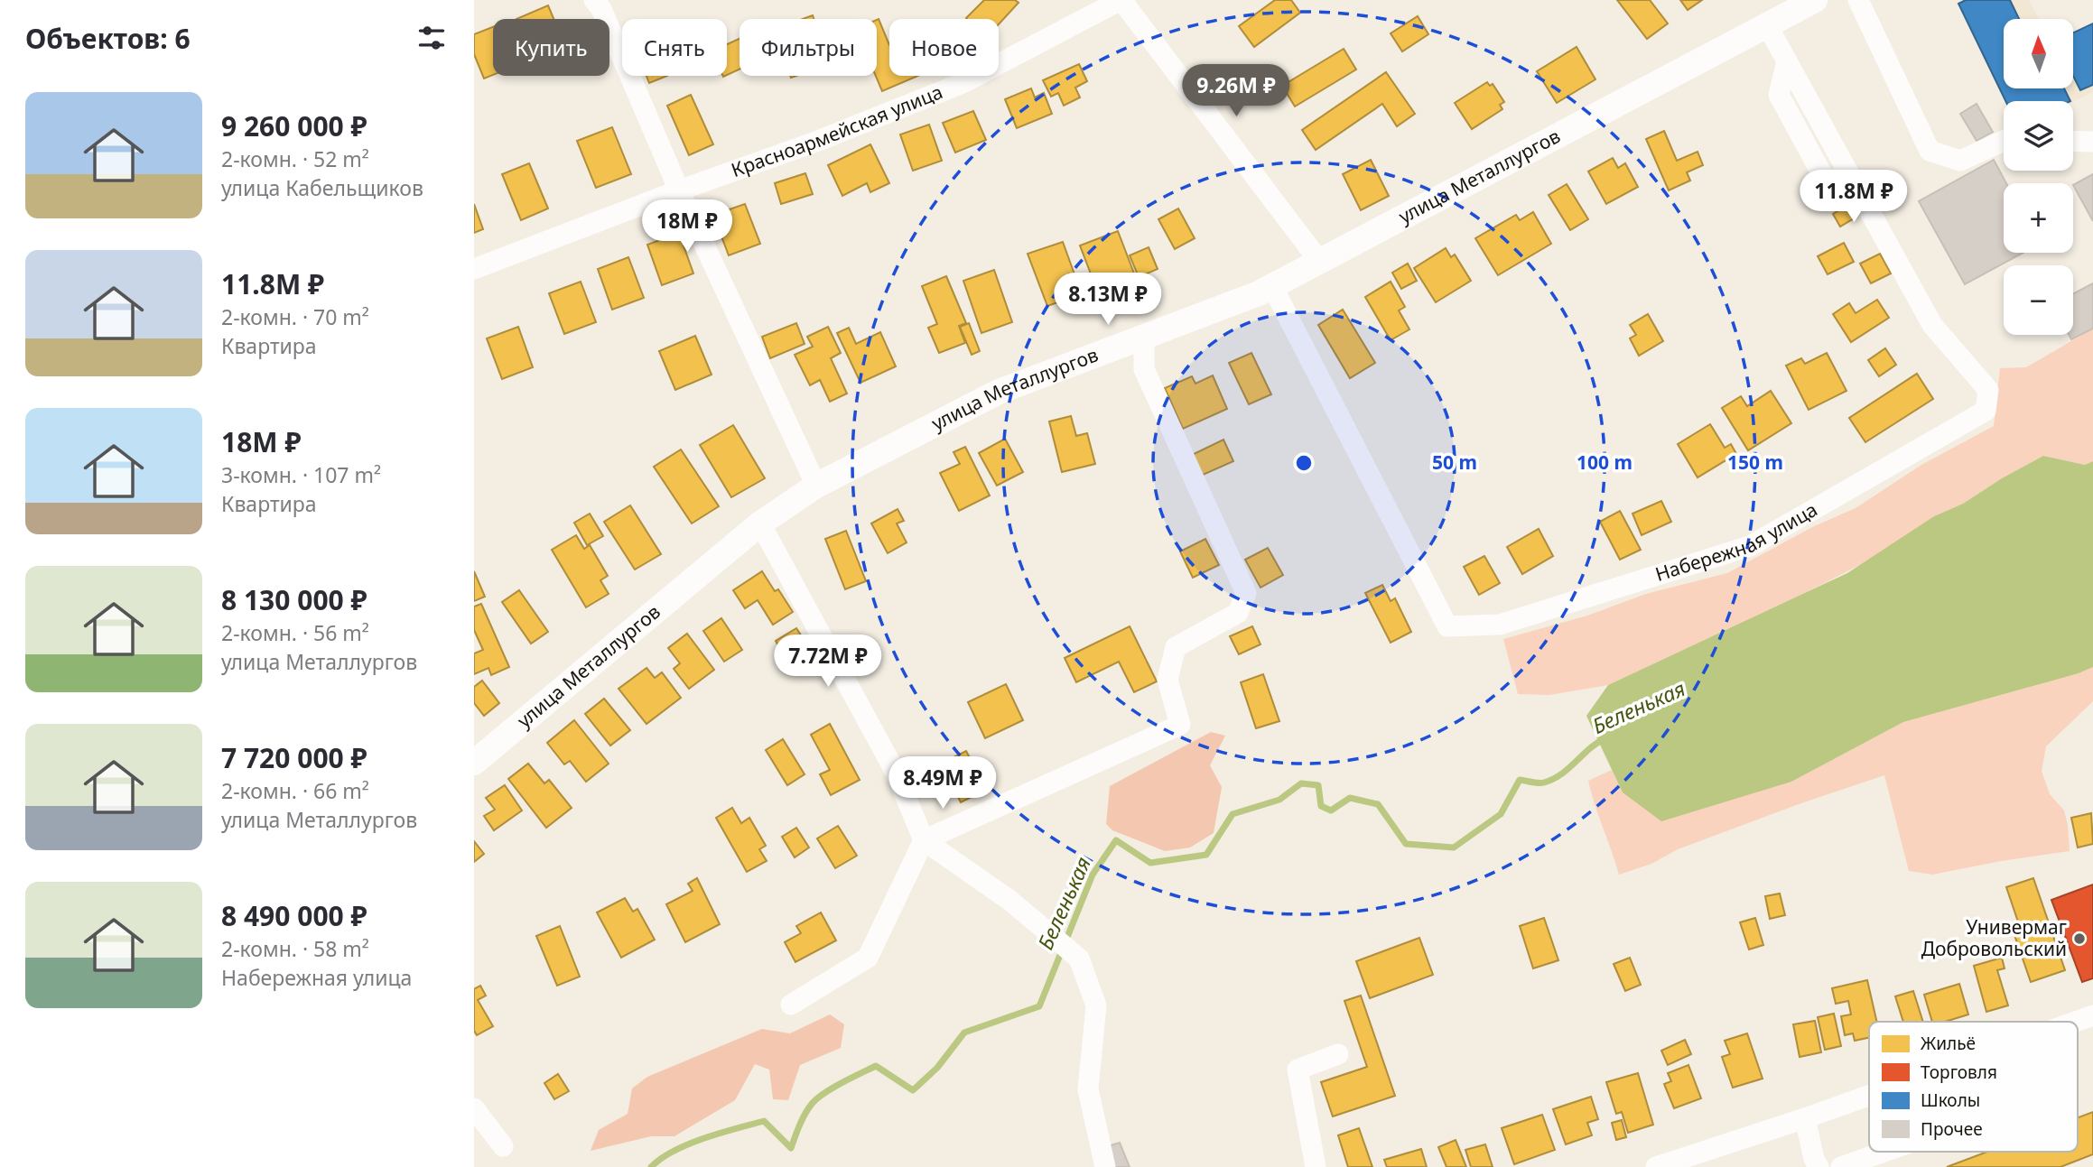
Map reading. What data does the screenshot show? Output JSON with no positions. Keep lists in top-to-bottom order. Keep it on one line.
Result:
{"streets":{"main road":["улица Металлургов"],"street":["Красноармейская улица","Набережная улица"]},"crossings":[["улица Металлургов","Набережная улица"]],"water":["Беленькая"],"places":["Универмаг Добровольский"],"legend":["Жильё","Торговля","Школы","Прочее"],"north":"top","page":{"heading":"Объектов: 6","map_buttons":["+","−"],"chip":["Купить","Снять","Фильтры","Новое"],"price":["9.26M ₽","11.8M ₽","18M ₽","8.13M ₽","7.72M ₽","8.49M ₽"],"list":[{"name":"9 260 000 ₽","note":"2-комн. · 52 m² · улица Кабельщиков"},{"name":"11.8M ₽","note":"2-комн. · 70 m² · Квартира"},{"name":"18M ₽","note":"3-комн. · 107 m² · Квартира"},{"name":"8 130 000 ₽","note":"2-комн. · 56 m² · улица Металлургов"},{"name":"7 720 000 ₽","note":"2-комн. · 66 m² · улица Металлургов"},{"name":"8 490 000 ₽","note":"2-комн. · 58 m² · Набережная улица"}]},"rings":["50 m","100 m","150 m"]}
